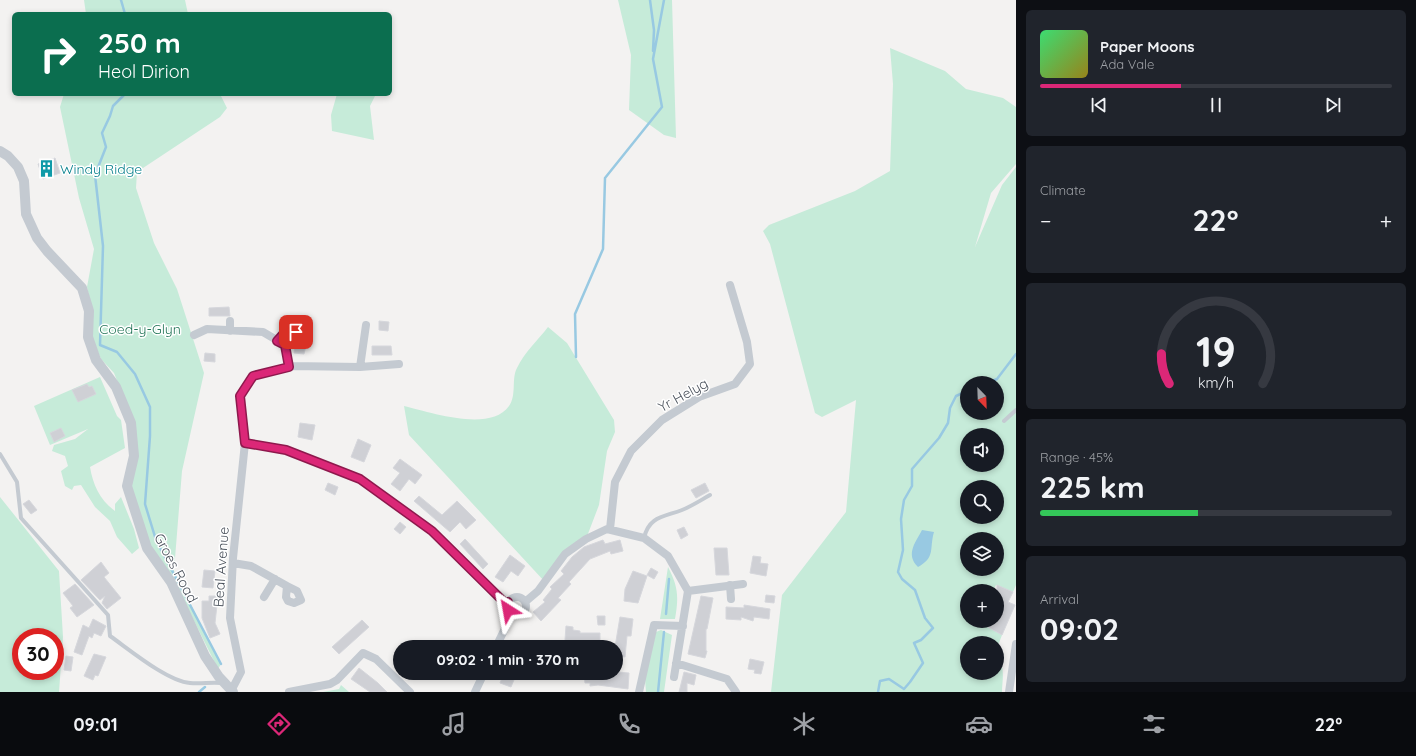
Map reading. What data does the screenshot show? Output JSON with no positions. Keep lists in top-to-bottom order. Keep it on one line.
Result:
{"streets":{"street":["Yr Helyg","Beal Avenue","Groes Road"]},"crossings":[["Beal Avenue","Groes Road"]],"parks":["Coed-y-Glyn"],"places":{"building":["Windy Ridge"]},"north":"bottom right","page":{"turn":["250 m","Heol Dirion"],"song":["Paper Moons","Ada Vale"],"tile":["Climate",["Range · 45%","225 km"],["Arrival","09:02"]],"heat":["−","22°","+"],"map_buttons":["+","−"],"limit":"30","trip":"09:02 · 1 min · 370 m","tabs":["09:01","22°"],"gauge":["19","km/h"]}}
